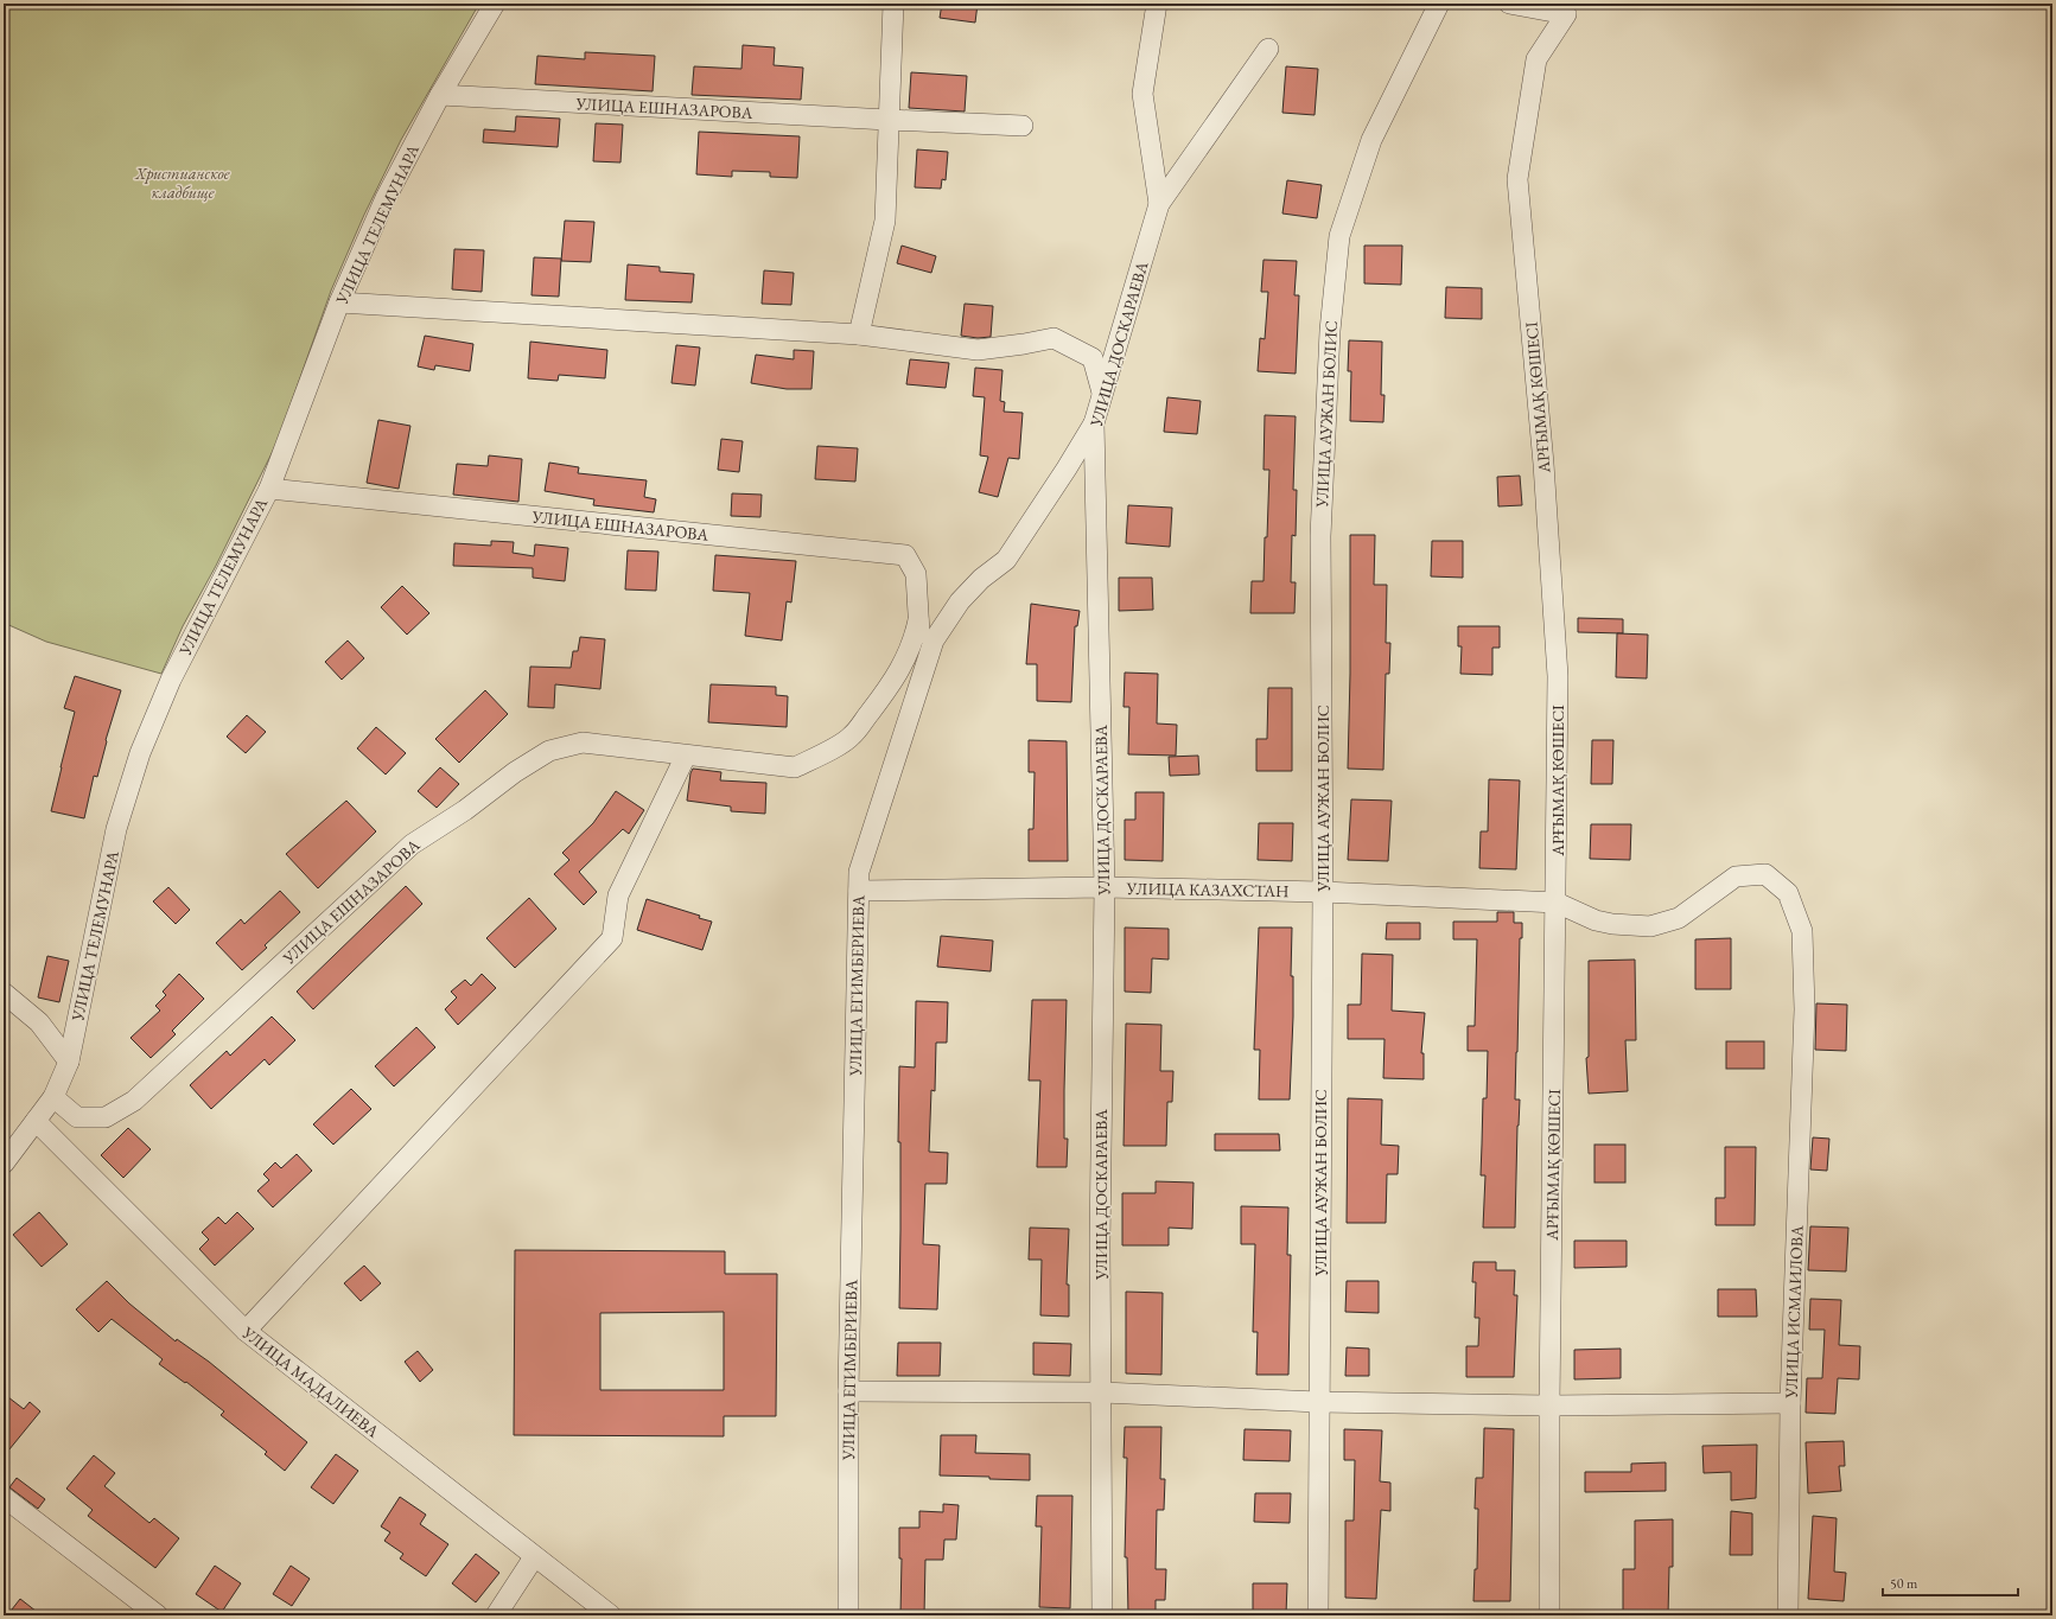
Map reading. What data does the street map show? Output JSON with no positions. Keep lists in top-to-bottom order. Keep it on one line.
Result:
{"streets":{"street":["УЛИЦА ЕШНАЗАРОВА","УЛИЦА ТЕЛЕМУНАРА","УЛИЦА ДОСКАРАЕВА","АРҒЫМАҚ КӨШЕСІ","УЛИЦА АУЖАН БОЛИС","УЛИЦА КАЗАХСТАН","УЛИЦА ЕГИМБЕРИЕВА","УЛИЦА ИСМАИЛОВА","УЛИЦА МАДАЛИЕВА"]},"crossings":[["УЛИЦА ЕШНАЗАРОВА","УЛИЦА ТЕЛЕМУНАРА"],["УЛИЦА ЕШНАЗАРОВА","УЛИЦА ЕГИМБЕРИЕВА"],["УЛИЦА ТЕЛЕМУНАРА","УЛИЦА МАДАЛИЕВА"],["УЛИЦА ДОСКАРАЕВА","УЛИЦА КАЗАХСТАН"],["УЛИЦА ДОСКАРАЕВА","УЛИЦА ЕГИМБЕРИЕВА"],["АРҒЫМАҚ КӨШЕСІ","УЛИЦА КАЗАХСТАН"],["АРҒЫМАҚ КӨШЕСІ","УЛИЦА ИСМАИЛОВА"],["УЛИЦА АУЖАН БОЛИС","УЛИЦА КАЗАХСТАН"],["УЛИЦА КАЗАХСТАН","УЛИЦА ЕГИМБЕРИЕВА"],["УЛИЦА КАЗАХСТАН","УЛИЦА ИСМАИЛОВА"]],"parks":["Христианское кладбище"],"scale_bar":"50 m"}
